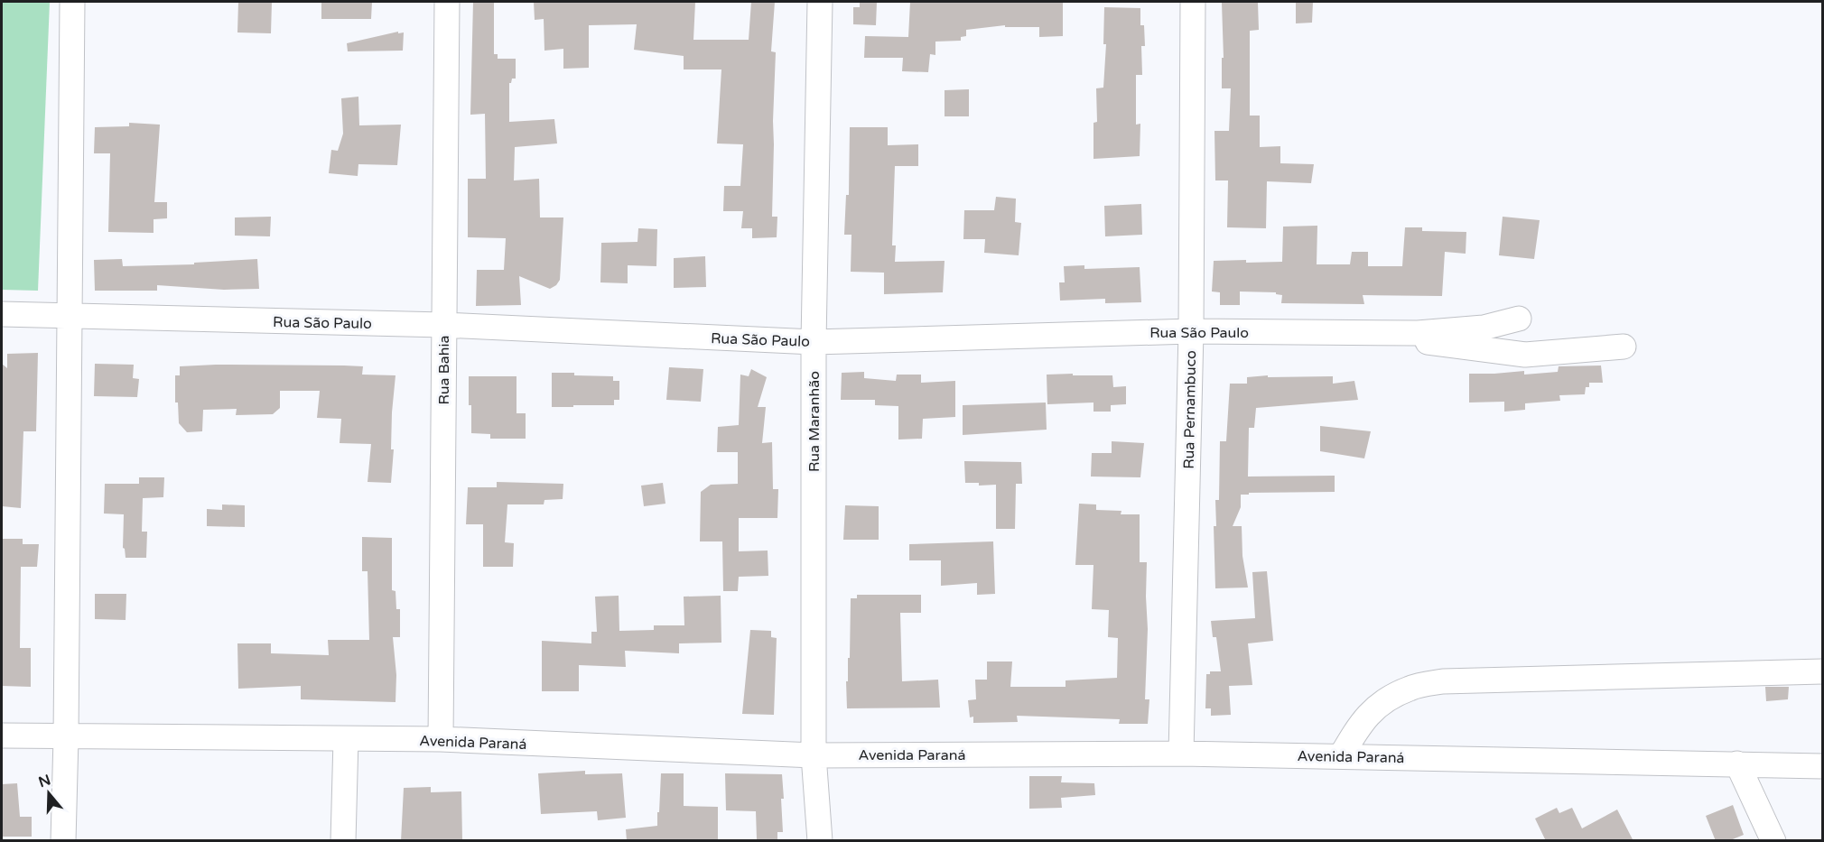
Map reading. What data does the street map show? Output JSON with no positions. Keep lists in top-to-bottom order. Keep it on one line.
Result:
{"streets":{"street":["Rua São Paulo","Rua Bahia","Rua Pernambuco","Rua Maranhão","Avenida Paraná"]},"crossings":[["Rua São Paulo","Rua Bahia"],["Rua São Paulo","Rua Pernambuco"],["Rua São Paulo","Rua Maranhão"],["Rua Bahia","Avenida Paraná"],["Rua Pernambuco","Avenida Paraná"],["Rua Maranhão","Avenida Paraná"]],"north":"top"}
